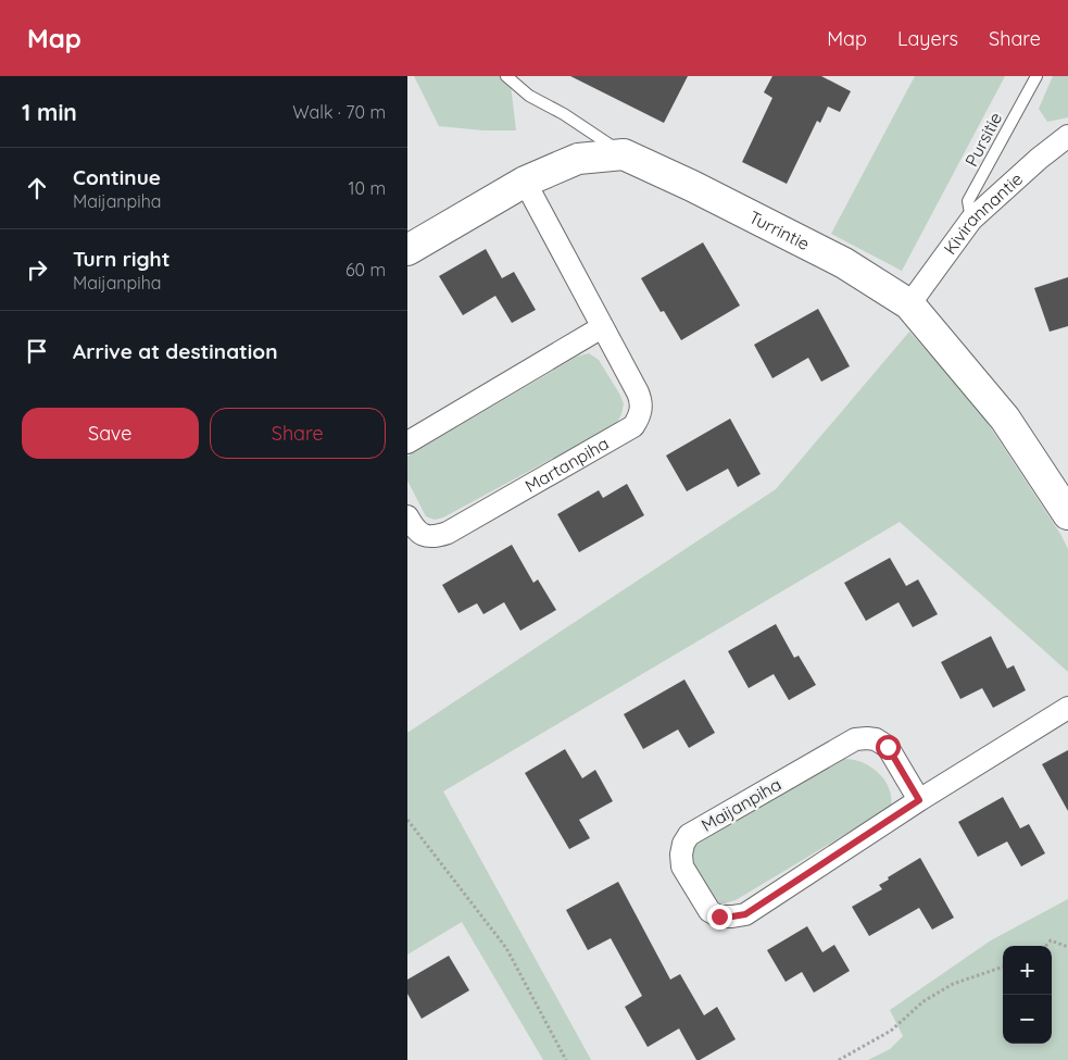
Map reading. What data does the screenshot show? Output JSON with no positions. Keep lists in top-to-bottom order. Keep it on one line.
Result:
{"streets":{"street":["Kivirannantie","Turrintie","Martanpiha","Maijanpiha"],"lane":["Pursitie"]},"crossings":[["Pursitie","Kivirannantie"],["Kivirannantie","Turrintie"]],"page":{"header":"Map","nav":["Map","Layers","Share"],"heading":["1 min","Walk · 70 m"],"list":[["Continue","Maijanpiha","10 m"],["Turn right","Maijanpiha","60 m"],"Arrive at destination"],"buttons":["Save","Share"],"map_buttons":["+","−"]}}
